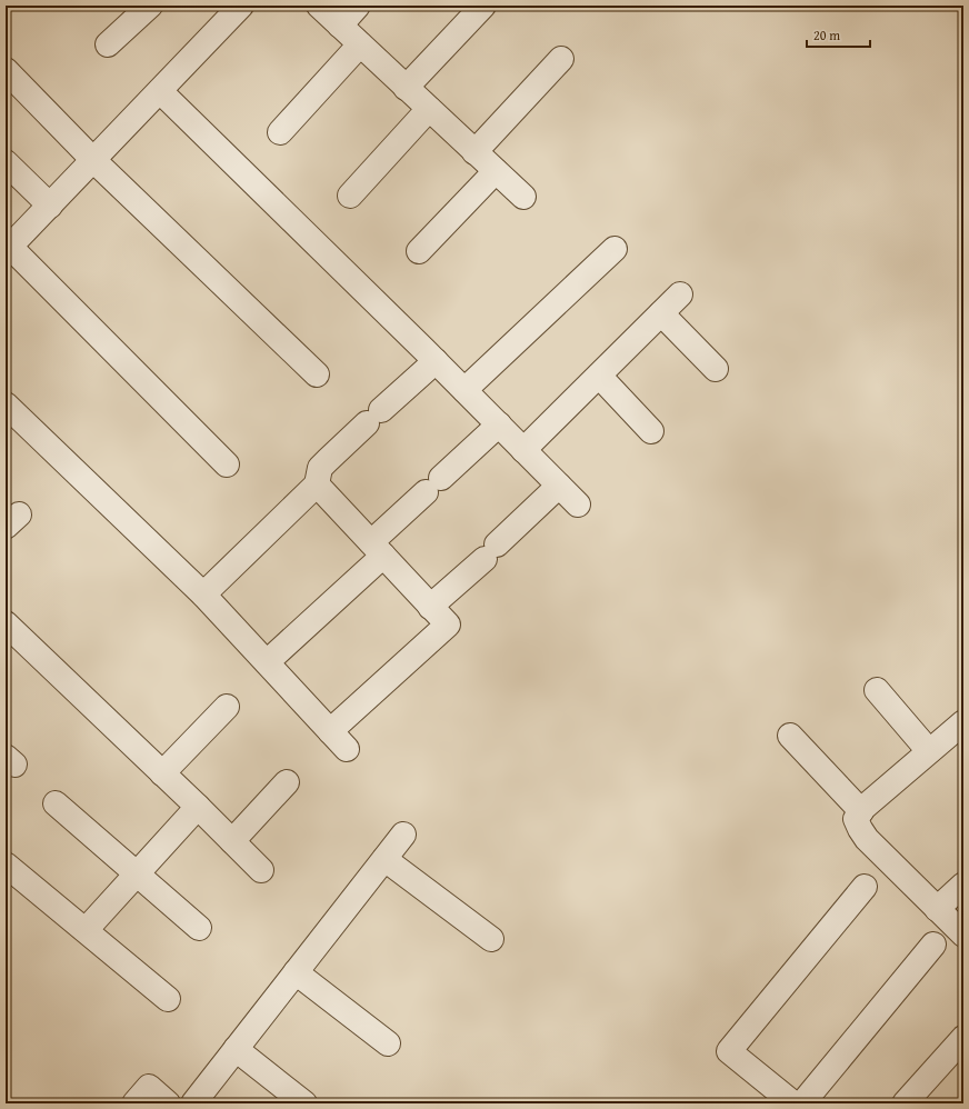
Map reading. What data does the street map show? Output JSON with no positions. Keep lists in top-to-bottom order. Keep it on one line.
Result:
{"scale_bar":"20 m"}
